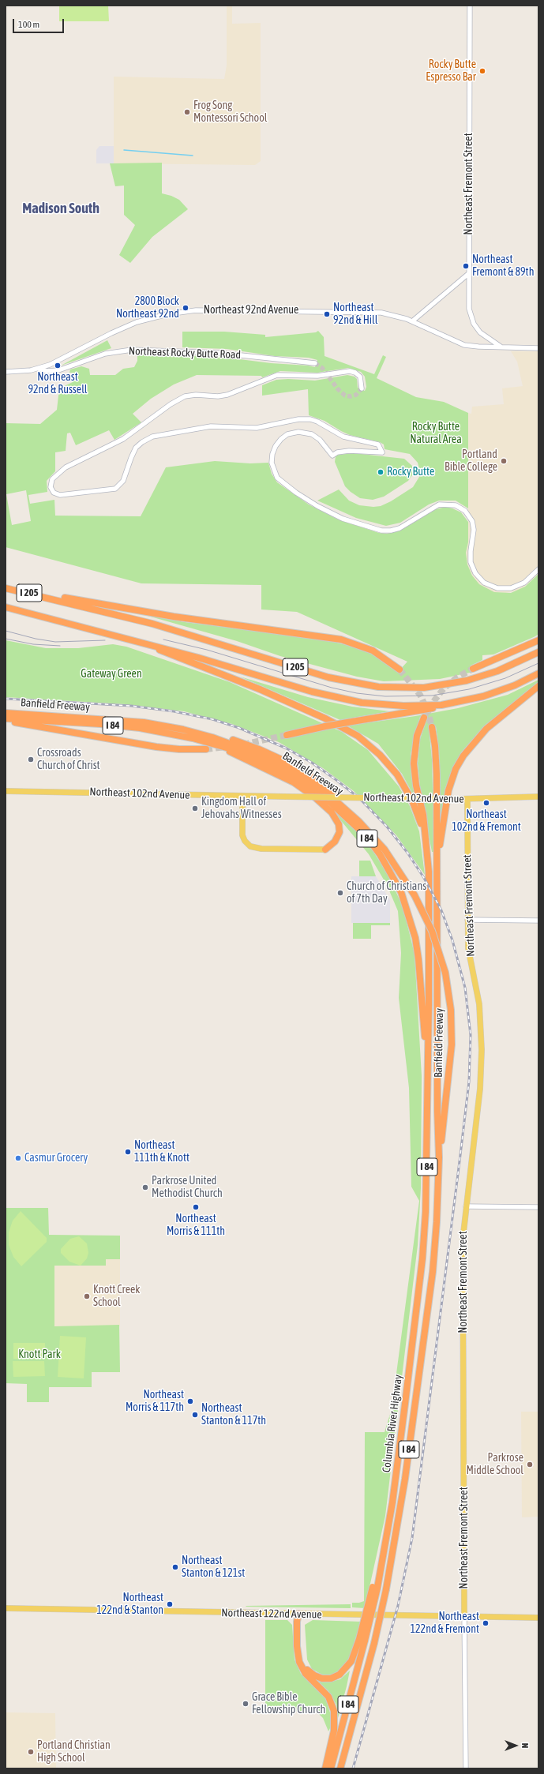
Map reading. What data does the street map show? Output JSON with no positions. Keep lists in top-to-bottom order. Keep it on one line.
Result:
{"streets":{"highway":["I 205","Banfield Freeway","I 84","Columbia River Highway"],"main road":["Northeast Fremont Street","Northeast 102nd Avenue","Northeast 122nd Avenue"],"street":["Northeast 92nd Avenue","Northeast Rocky Butte Road"]},"crossings":[["Northeast Fremont Street","Northeast 92nd Avenue"],["Northeast Fremont Street","Northeast 102nd Avenue"],["Northeast Fremont Street","Northeast 122nd Avenue"],["Northeast 92nd Avenue","Northeast Rocky Butte Road"],["Banfield Freeway","Columbia River Highway"],["I 84","Columbia River Highway"]],"districts":["Madison South"],"parks":["Rocky Butte Natural Area","Gateway Green","Knott Park"],"places":["Rocky Butte Espresso Bar","Frog Song Montessori School","Northeast Fremont & 89th","2800 Block Northeast 92nd","Northeast 92nd & Hill","Northeast 92nd & Russell","Portland Bible College","Rocky Butte","Crossroads Church of Christ","Northeast 102nd & Fremont","Kingdom Hall of Jehovahs Witnesses","Church of Christians of 7th Day","Northeast 111th & Knott","Casmur Grocery","Parkrose United Methodist Church","Northeast Morris & 111th","Knott Creek School","Northeast Morris & 117th","Northeast Stanton & 117th","Parkrose Middle School","Northeast Stanton & 121st","Northeast 122nd & Stanton","Northeast 122nd & Fremont","Grace Bible Fellowship Church","Portland Christian High School"],"scale_bar":"100 m","north":"right"}
